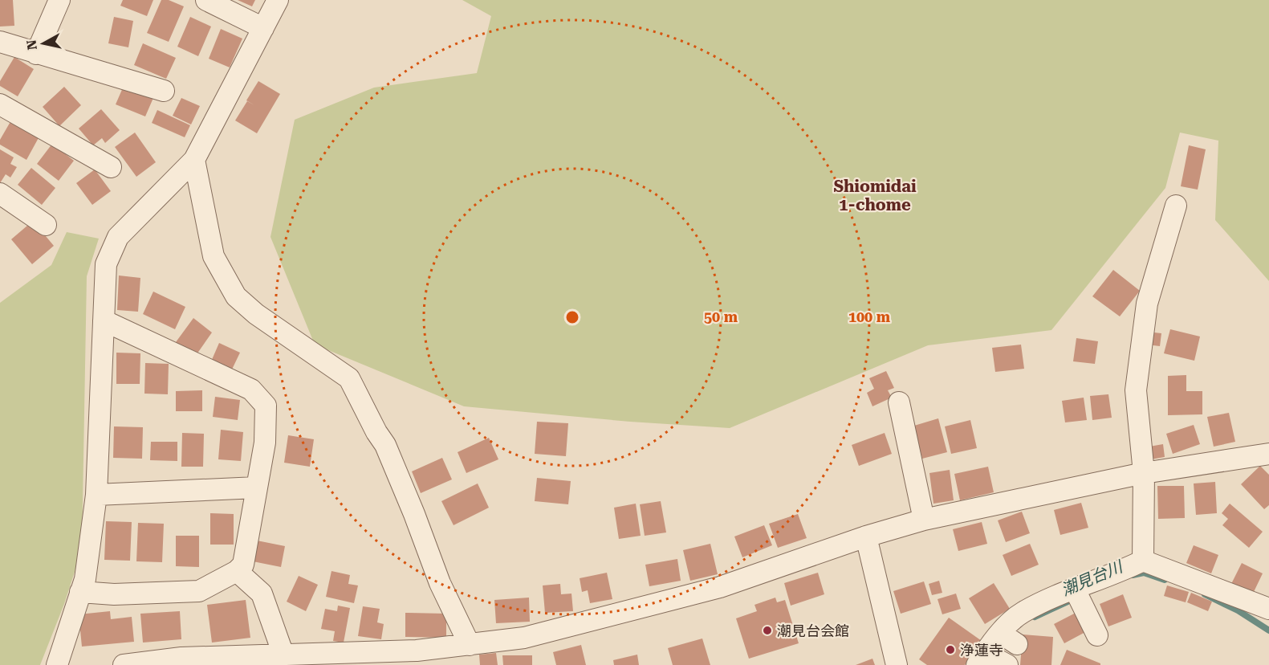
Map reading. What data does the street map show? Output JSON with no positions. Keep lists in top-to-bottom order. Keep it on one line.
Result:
{"districts":["Shiomidai 1-chome"],"water":["潮見台川"],"places":["潮見台会館","浄蓮寺"],"north":"left","rings":["50 m","100 m"]}
